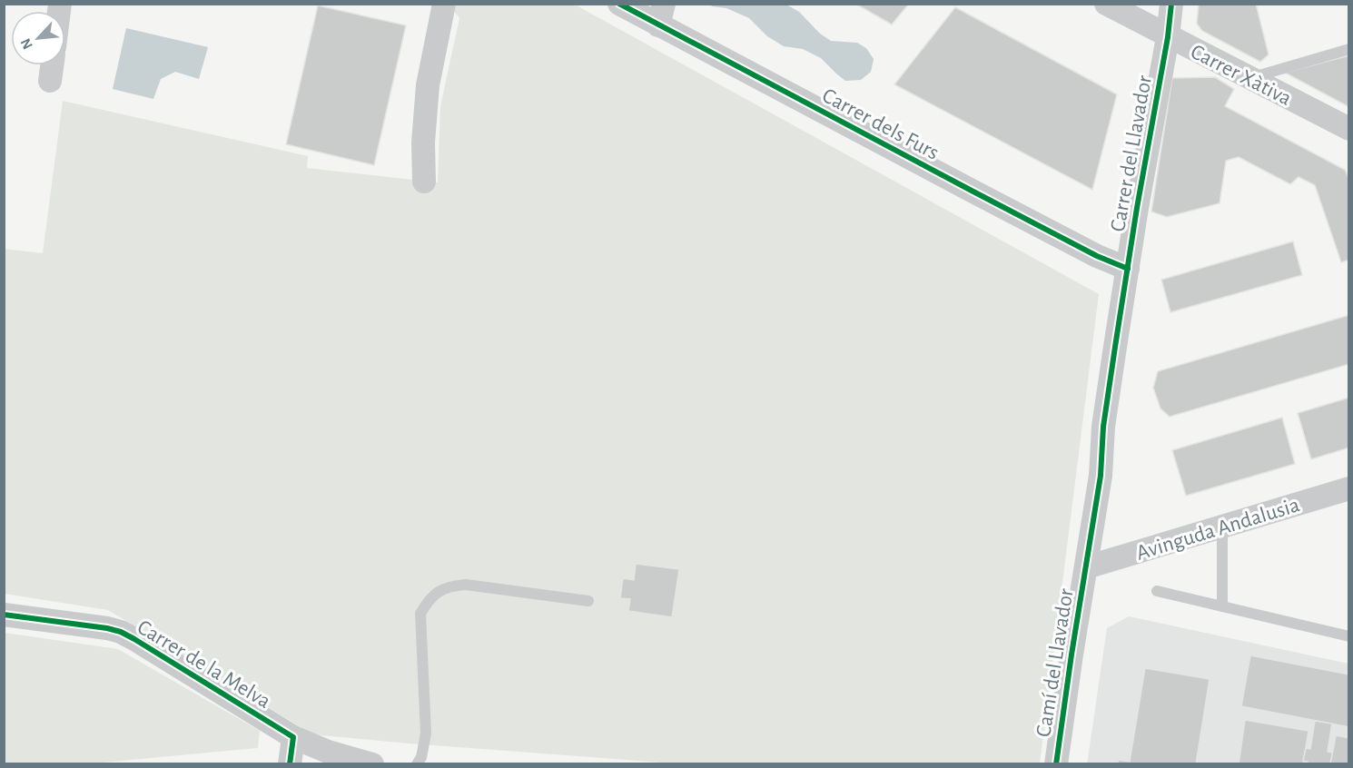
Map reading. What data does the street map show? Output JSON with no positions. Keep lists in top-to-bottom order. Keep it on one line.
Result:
{"streets":{"street":["Carrer Xàtiva","Carrer dels Furs","Carrer del Llavador","Avinguda Andalusia","Camí del Llavador","Carrer de la Melva"]},"crossings":[["Carrer Xàtiva","Carrer del Llavador"],["Carrer dels Furs","Carrer del Llavador"],["Carrer del Llavador","Avinguda Andalusia"],["Carrer del Llavador","Camí del Llavador"],["Avinguda Andalusia","Camí del Llavador"]],"north":"bottom left"}
